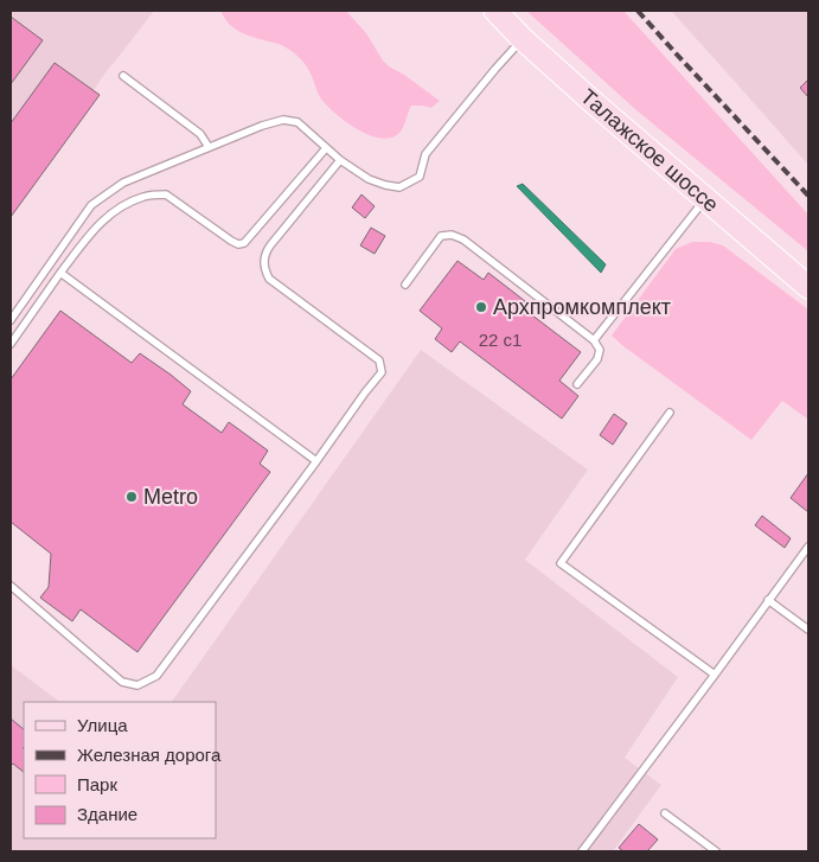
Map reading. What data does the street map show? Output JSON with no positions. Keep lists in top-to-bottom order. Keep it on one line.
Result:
{"streets":{"main road":["Талажское шоссе"]},"places":["Архпромкомплект","Metro"],"house_numbers":["22 с1"],"legend":["Улица","Железная дорога","Парк","Здание"]}
